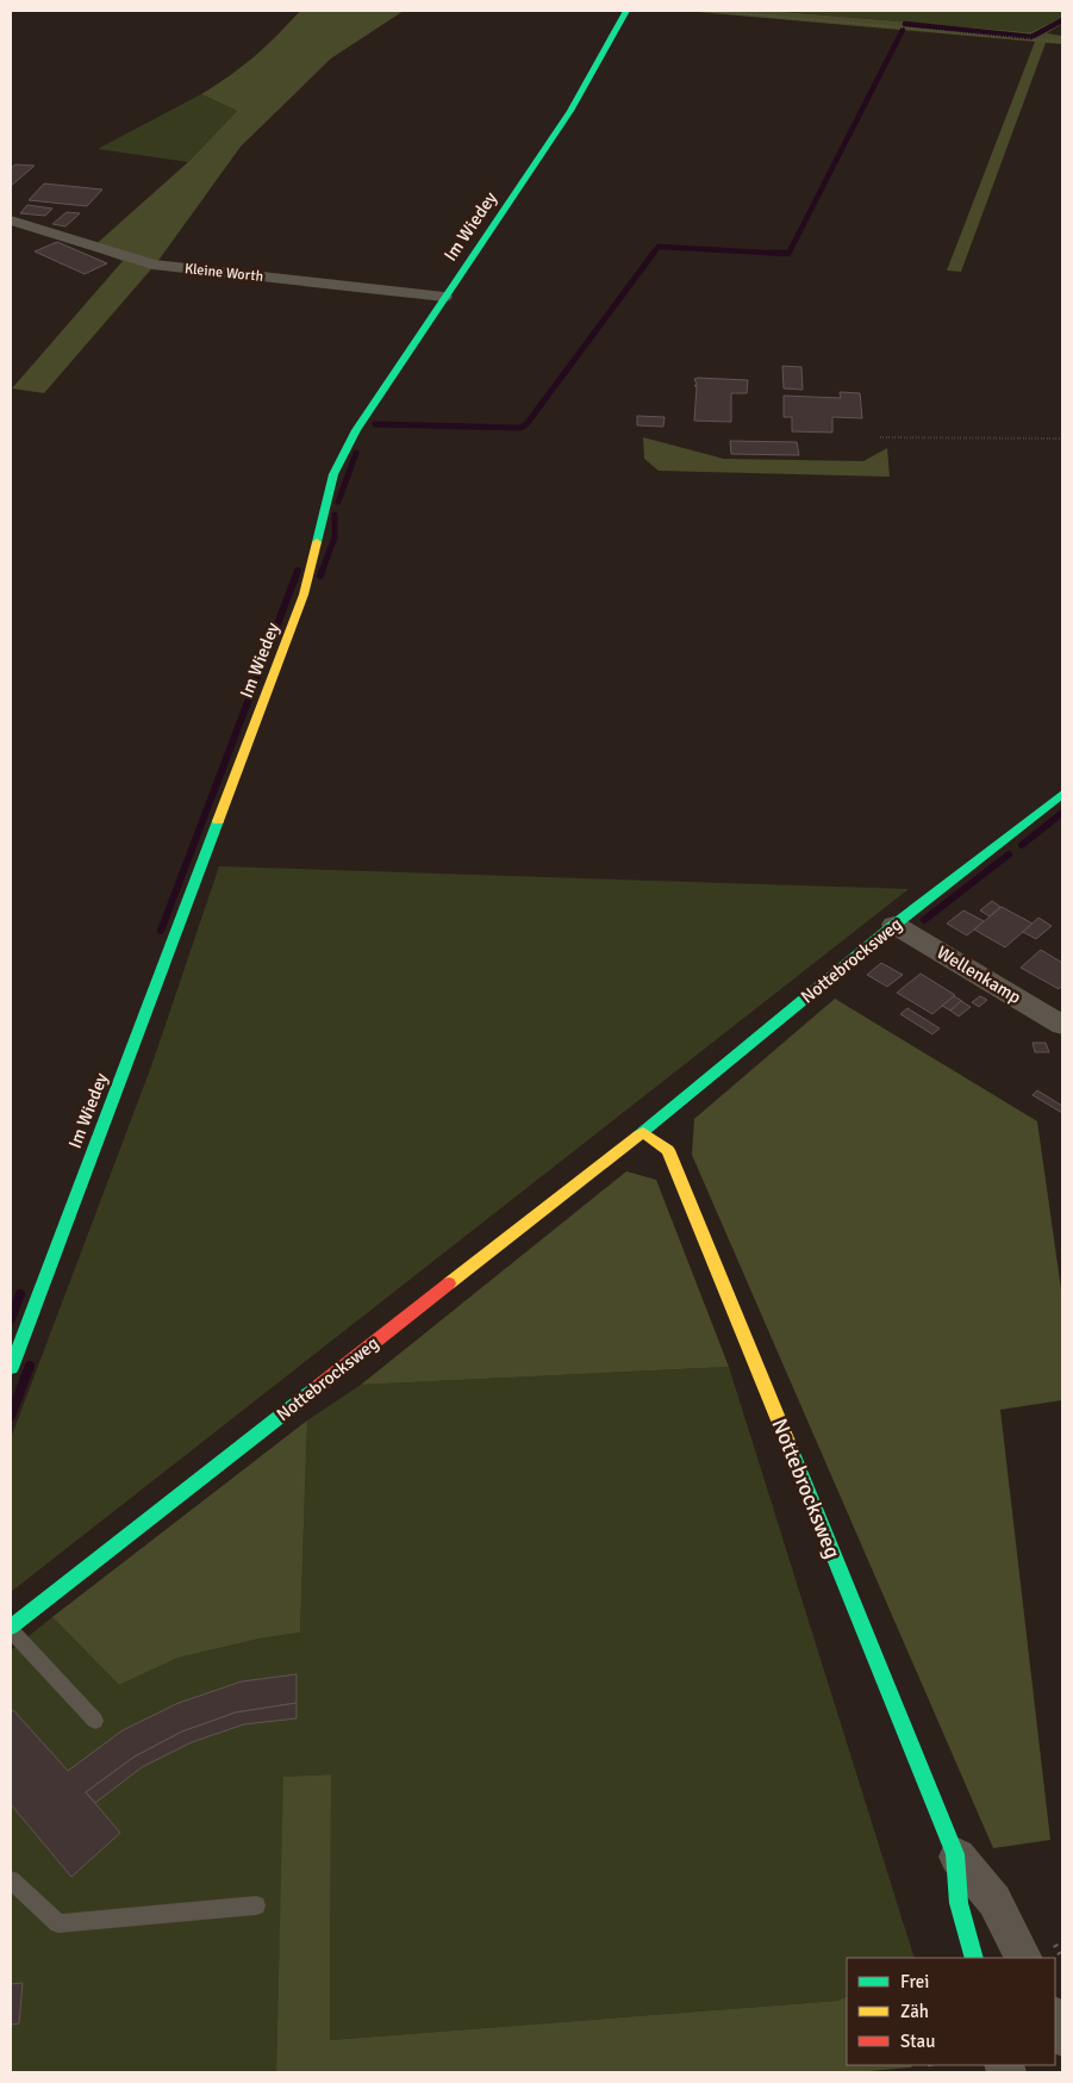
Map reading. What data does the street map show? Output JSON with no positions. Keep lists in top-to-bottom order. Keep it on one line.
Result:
{"streets":{"street":["Im Wiedey","Kleine Worth","Nottebrocksweg","Wellenkamp"]},"crossings":[["Im Wiedey","Kleine Worth"],["Nottebrocksweg","Wellenkamp"]],"legend":["Frei","Zäh","Stau"]}
